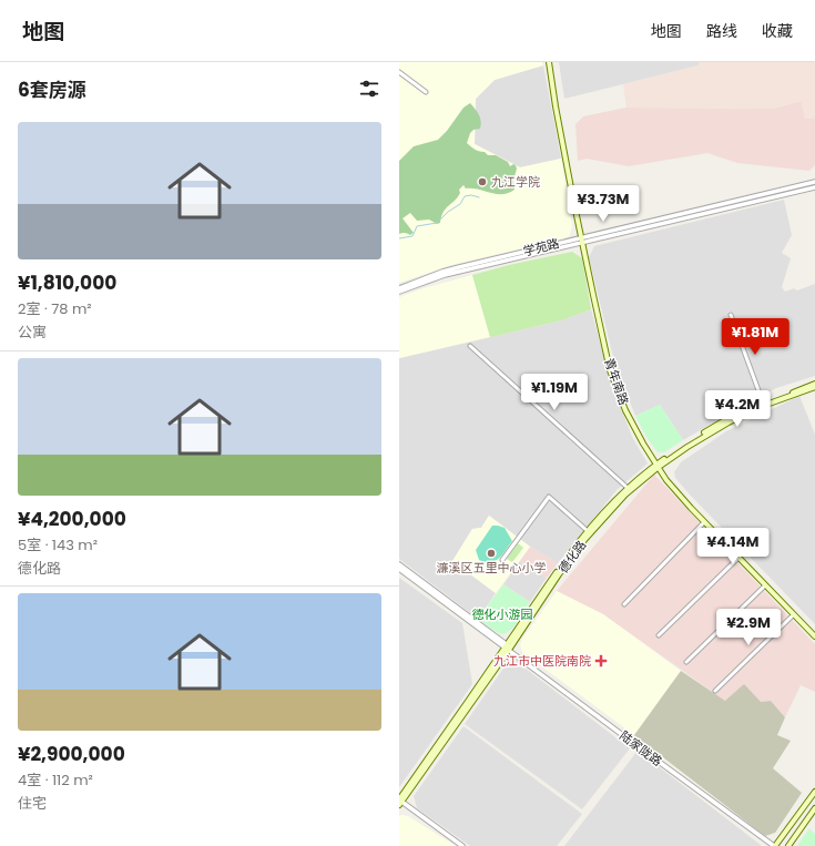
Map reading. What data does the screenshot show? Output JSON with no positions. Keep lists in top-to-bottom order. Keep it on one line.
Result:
{"streets":{"main road":["青年南路","德化路"],"street":["学苑路","陆家陇路"]},"crossings":[["学苑路","青年南路"],["青年南路","德化路"],["德化路","陆家陇路"]],"parks":["德化小游园"],"places":{"other":["九江学院","濂溪区五里中心小学"],"health":["九江市中医院南院"]},"page":{"header":"地图","nav":["地图","路线","收藏"],"heading":"6套房源","list":[{"name":"¥1,810,000","note":"2室 · 78 m² · 公寓"},{"name":"¥4,200,000","note":"5室 · 143 m² · 德化路"},{"name":"¥2,900,000","note":"4室 · 112 m² · 住宅"}],"price":["¥3.73M","¥1.81M","¥1.19M","¥4.2M","¥4.14M","¥2.9M"]}}
